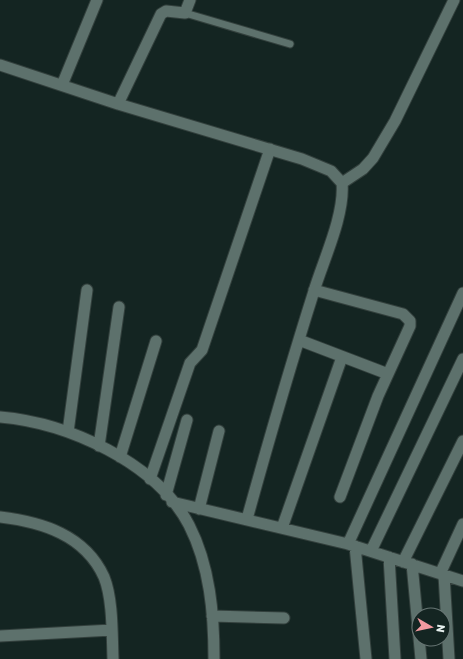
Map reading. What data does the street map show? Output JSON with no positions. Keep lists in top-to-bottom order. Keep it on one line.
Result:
{"north":"right"}
